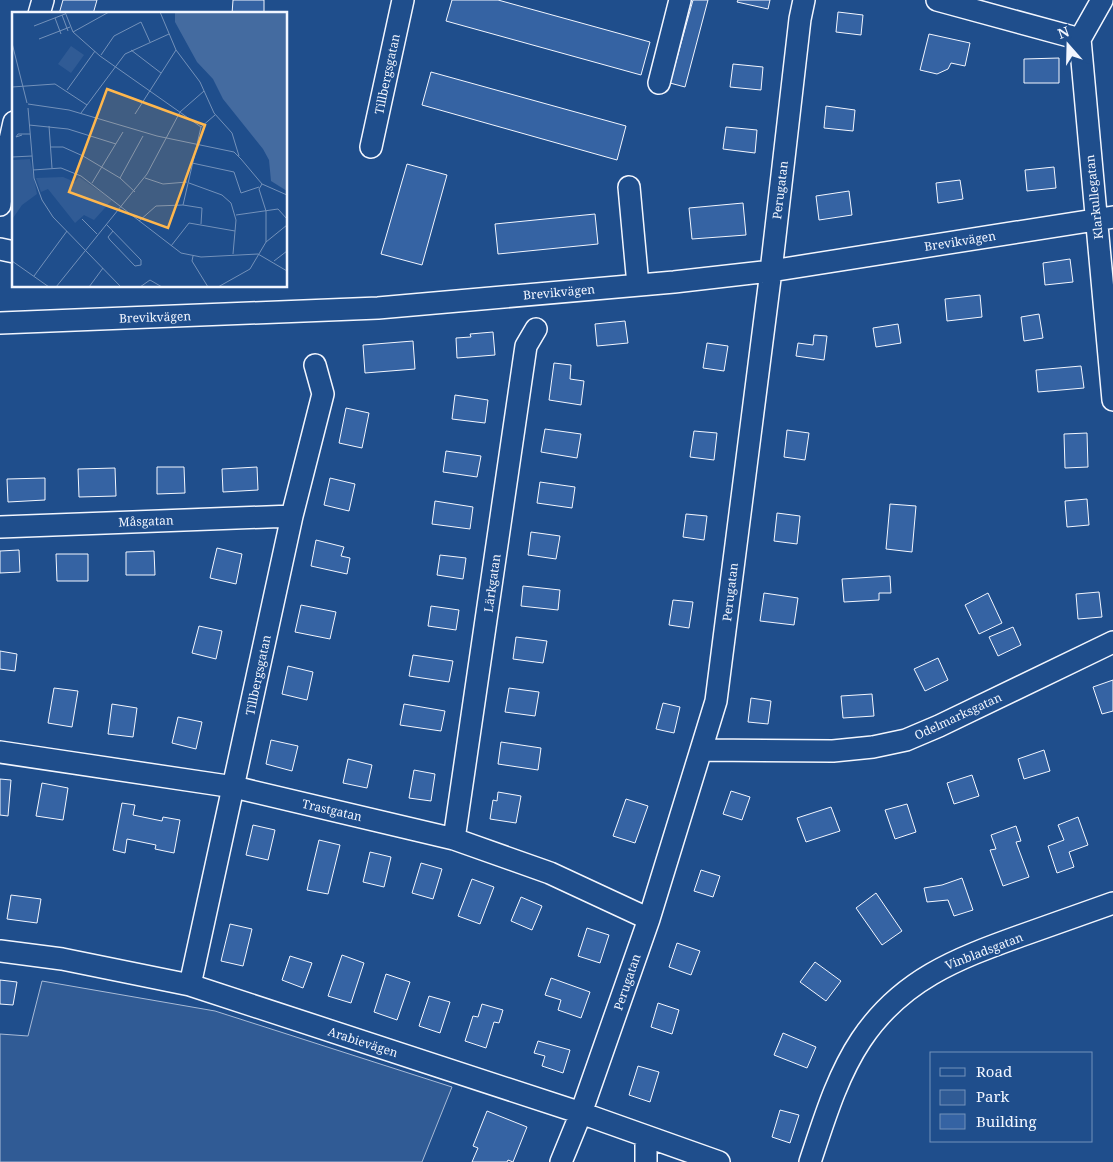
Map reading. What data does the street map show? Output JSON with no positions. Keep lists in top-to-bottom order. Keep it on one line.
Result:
{"streets":{"street":["Tillbergsgatan","Perugatan","Klarkullegatan","Brevikvägen","Måsgatan","Lärkgatan","Odelmarksgatan","Trastgatan","Vinbladsgatan","Arabievägen"]},"crossings":[["Tillbergsgatan","Måsgatan"],["Tillbergsgatan","Trastgatan"],["Tillbergsgatan","Arabievägen"],["Perugatan","Brevikvägen"],["Perugatan","Odelmarksgatan"],["Perugatan","Trastgatan"],["Perugatan","Arabievägen"],["Klarkullegatan","Brevikvägen"],["Lärkgatan","Trastgatan"]],"legend":["Road","Park","Building"],"north":"top"}
